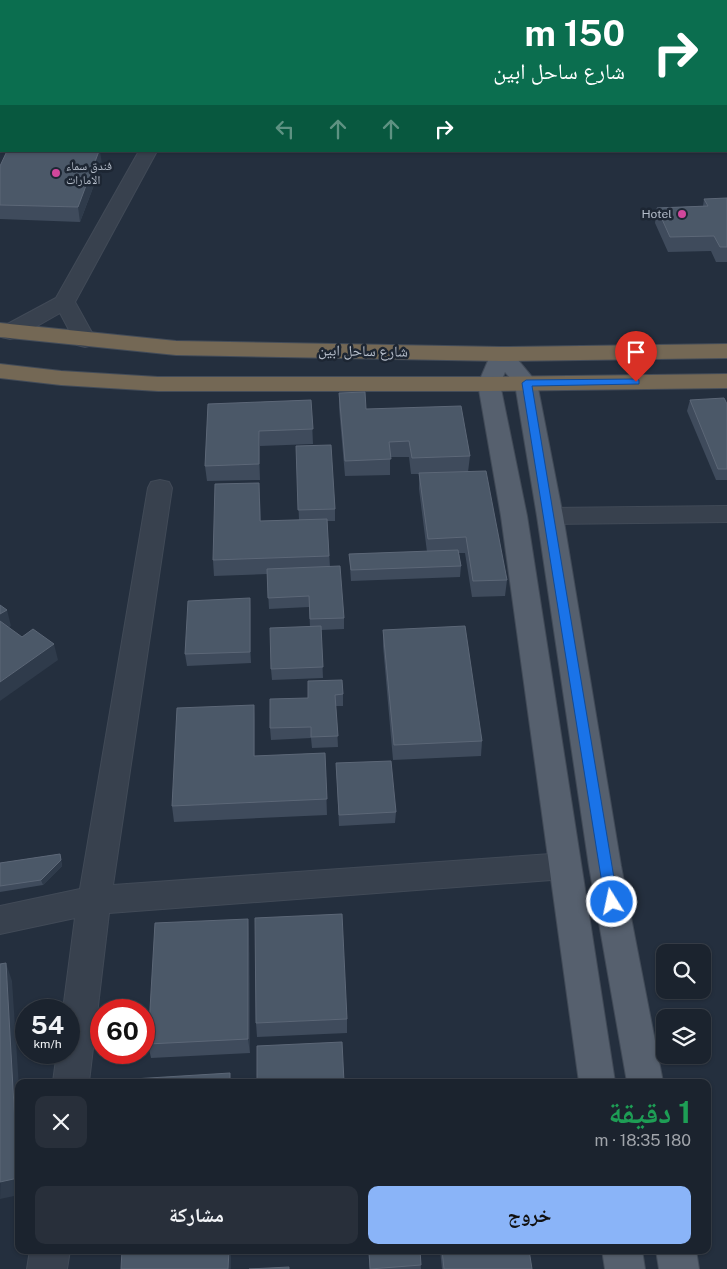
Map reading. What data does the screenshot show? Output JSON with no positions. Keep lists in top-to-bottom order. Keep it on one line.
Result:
{"streets":{"highway":["شارع ساحل ابين"]},"places":["فندق سماء الامارات","Hotel"],"page":{"turn":["150 m","شارع ساحل ابين"],"speed":"54 km/h","limit":"60","heading":["1 دقيقة","180 m · 18:35"],"buttons":["خروج","مشاركة"]}}
